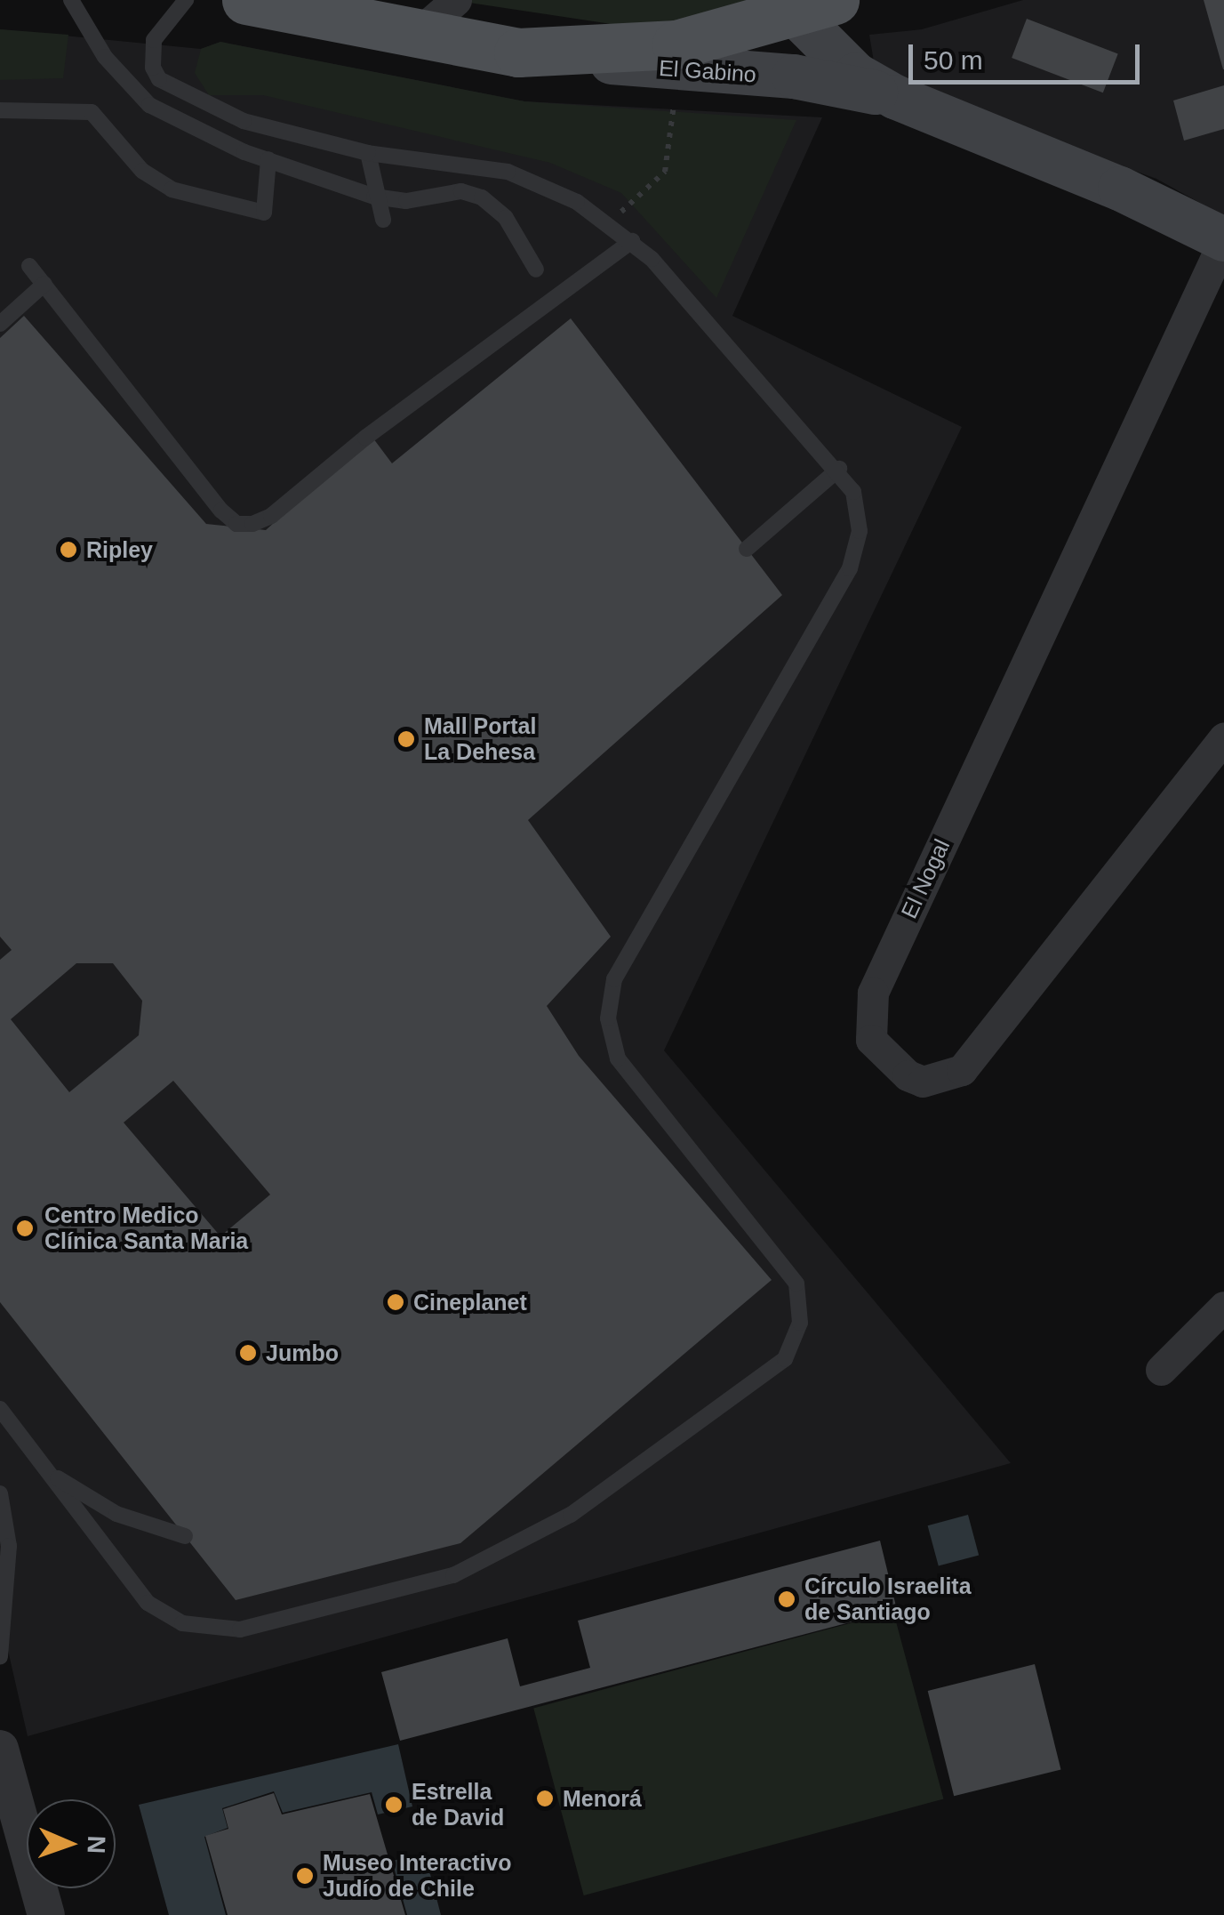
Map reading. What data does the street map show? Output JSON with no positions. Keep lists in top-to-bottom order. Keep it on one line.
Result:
{"streets":{"main road":["El Gabino"],"street":["El Nogal"]},"crossings":[["El Gabino","El Nogal"]],"places":["Ripley","Mall Portal La Dehesa","Centro Medico Clínica Santa Maria","Cineplanet","Jumbo","Círculo Israelita de Santiago","Menorá","Estrella de David","Museo Interactivo Judío de Chile"],"scale_bar":"50 m","north":"right"}
